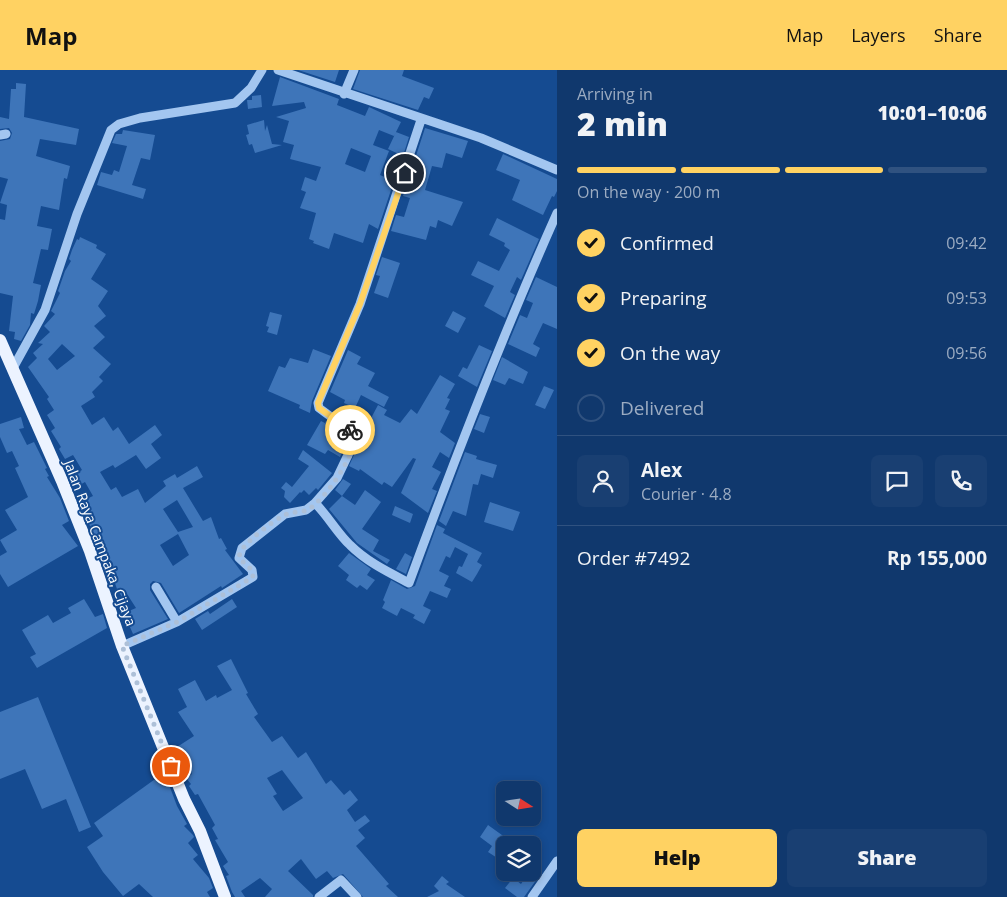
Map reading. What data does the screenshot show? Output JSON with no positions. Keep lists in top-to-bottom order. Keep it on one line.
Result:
{"streets":{"main road":["Jalan Raya Campaka, Cijaya"]},"north":"right","page":{"header":"Map","nav":["Map","Layers","Share"],"heading":["2 min","Arriving in","10:01–10:06"],"panel":["Alex","Courier · 4.8","Order #7492","Rp 155,000"],"bar":"On the way · 200 m","list":[["Confirmed","09:42"],["Preparing","09:53"],["On the way","09:56"],"Delivered"],"buttons":["Help","Share"]}}
